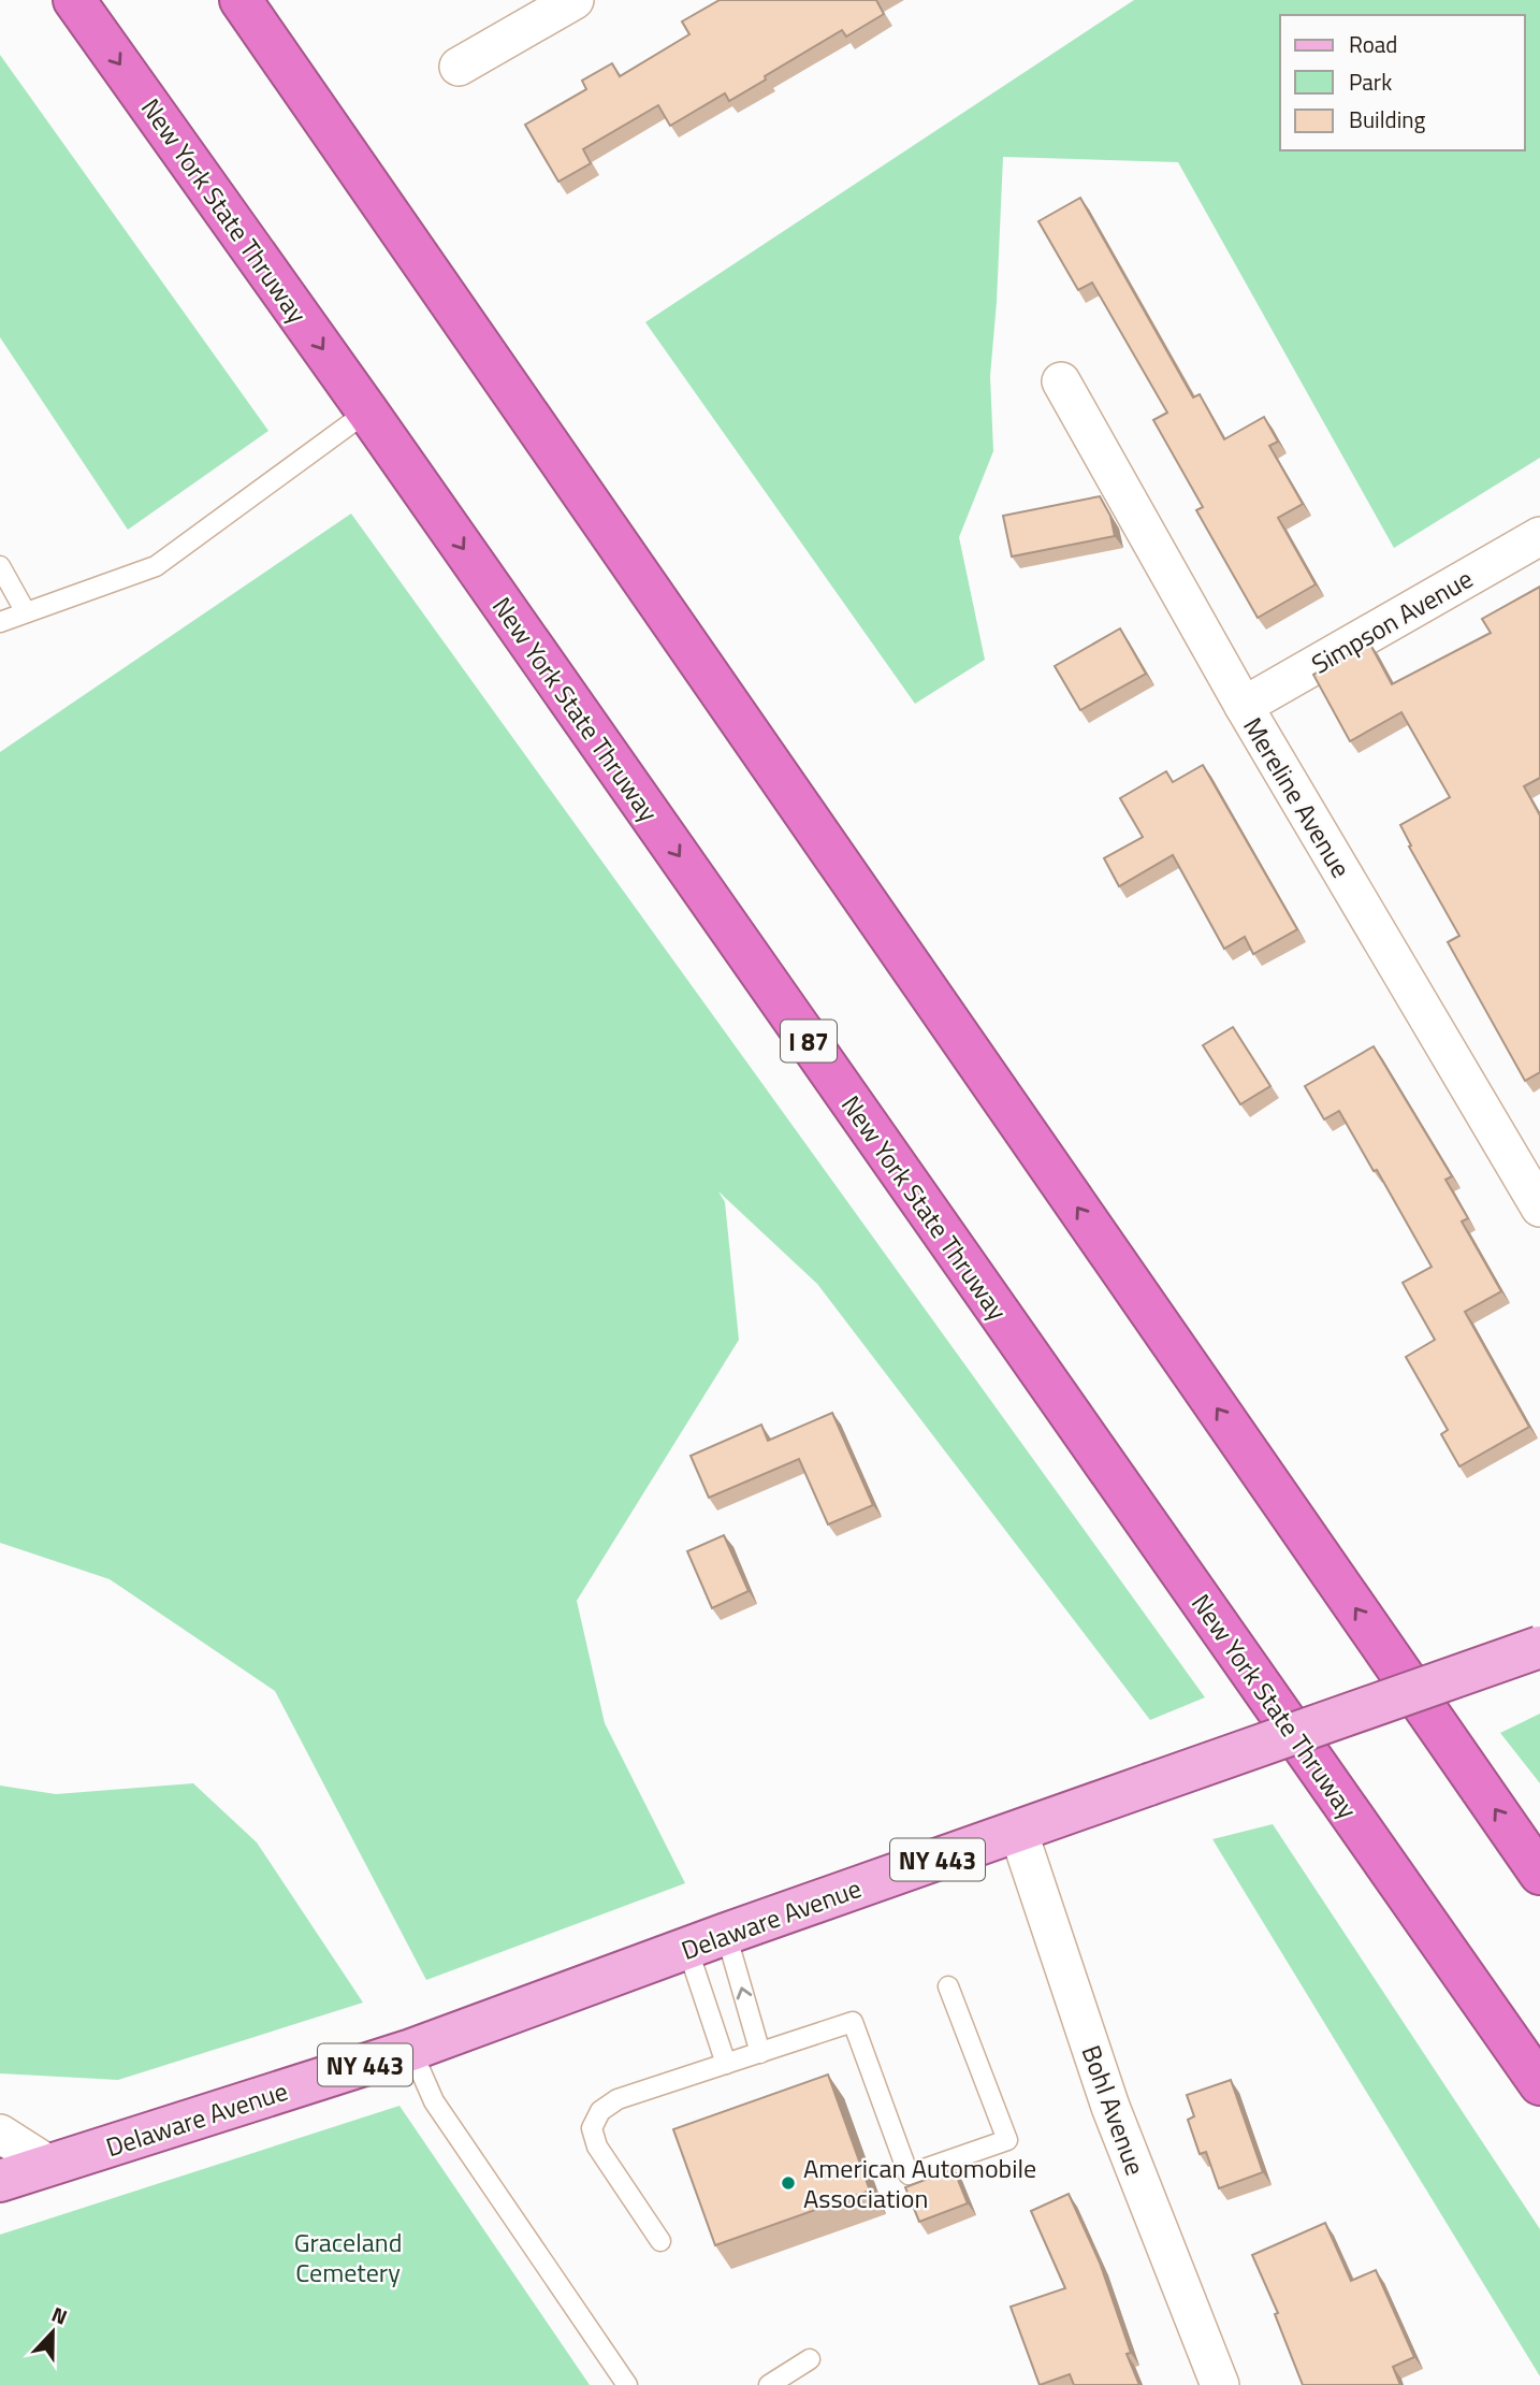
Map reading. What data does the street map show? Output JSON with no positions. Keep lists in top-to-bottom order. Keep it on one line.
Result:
{"streets":{"highway":["New York State Thruway","I 87"],"main road":["NY 443","Delaware Avenue"],"street":["Simpson Avenue","Mereline Avenue","Bohl Avenue"]},"crossings":[["Simpson Avenue","Mereline Avenue"],["Delaware Avenue","Bohl Avenue"]],"parks":["Graceland Cemetery"],"places":["American Automobile Association"],"legend":["Road","Park","Building"],"north":"top"}
